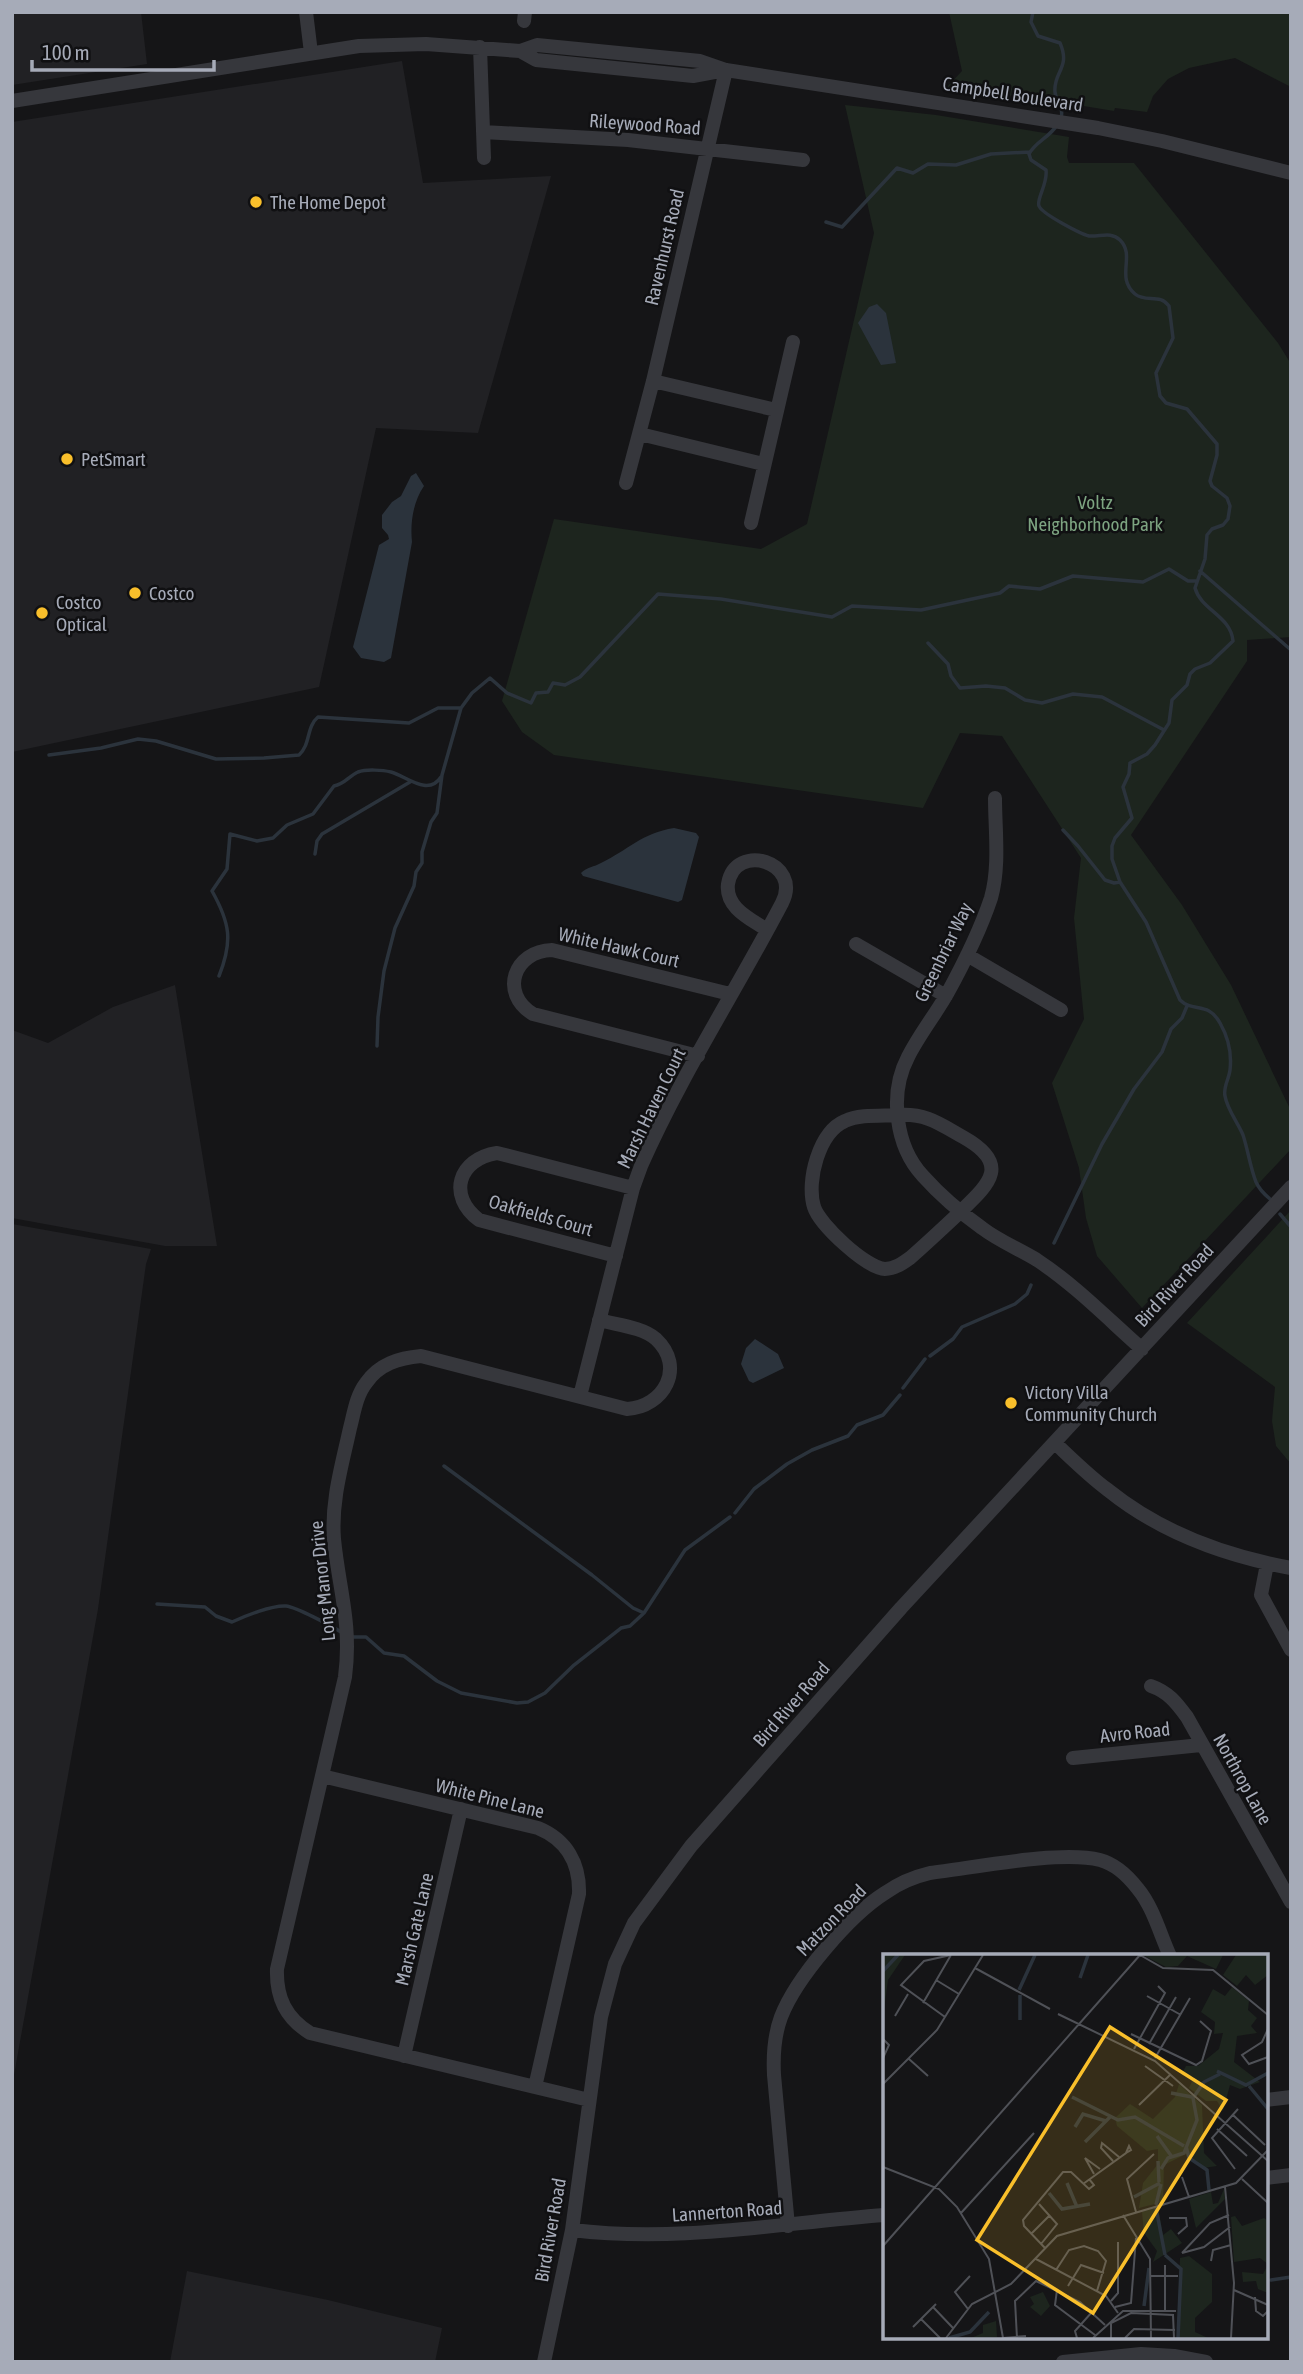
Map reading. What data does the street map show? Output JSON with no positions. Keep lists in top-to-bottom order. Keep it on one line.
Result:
{"streets":{"street":["Campbell Boulevard","Rileywood Road","Ravenhurst Road","White Hawk Court","Greenbriar Way","Marsh Haven Court","Oakfields Court","Bird River Road","Long Manor Drive","Avro Road","Northrop Lane","White Pine Lane","Matzon Road","Marsh Gate Lane","Lannerton Road"]},"crossings":[["Campbell Boulevard","Ravenhurst Road"],["Rileywood Road","Ravenhurst Road"],["White Hawk Court","Marsh Haven Court"],["Greenbriar Way","Bird River Road"],["Marsh Haven Court","Oakfields Court"],["Marsh Haven Court","Long Manor Drive"],["Bird River Road","Long Manor Drive"],["Bird River Road","Lannerton Road"],["Long Manor Drive","White Pine Lane"],["Long Manor Drive","Marsh Gate Lane"],["Avro Road","Northrop Lane"],["White Pine Lane","Marsh Gate Lane"],["Matzon Road","Lannerton Road"]],"parks":["Voltz Neighborhood Park"],"places":["The Home Depot","PetSmart","Costco","Costco Optical","Victory Villa Community Church"],"scale_bar":"100 m"}
